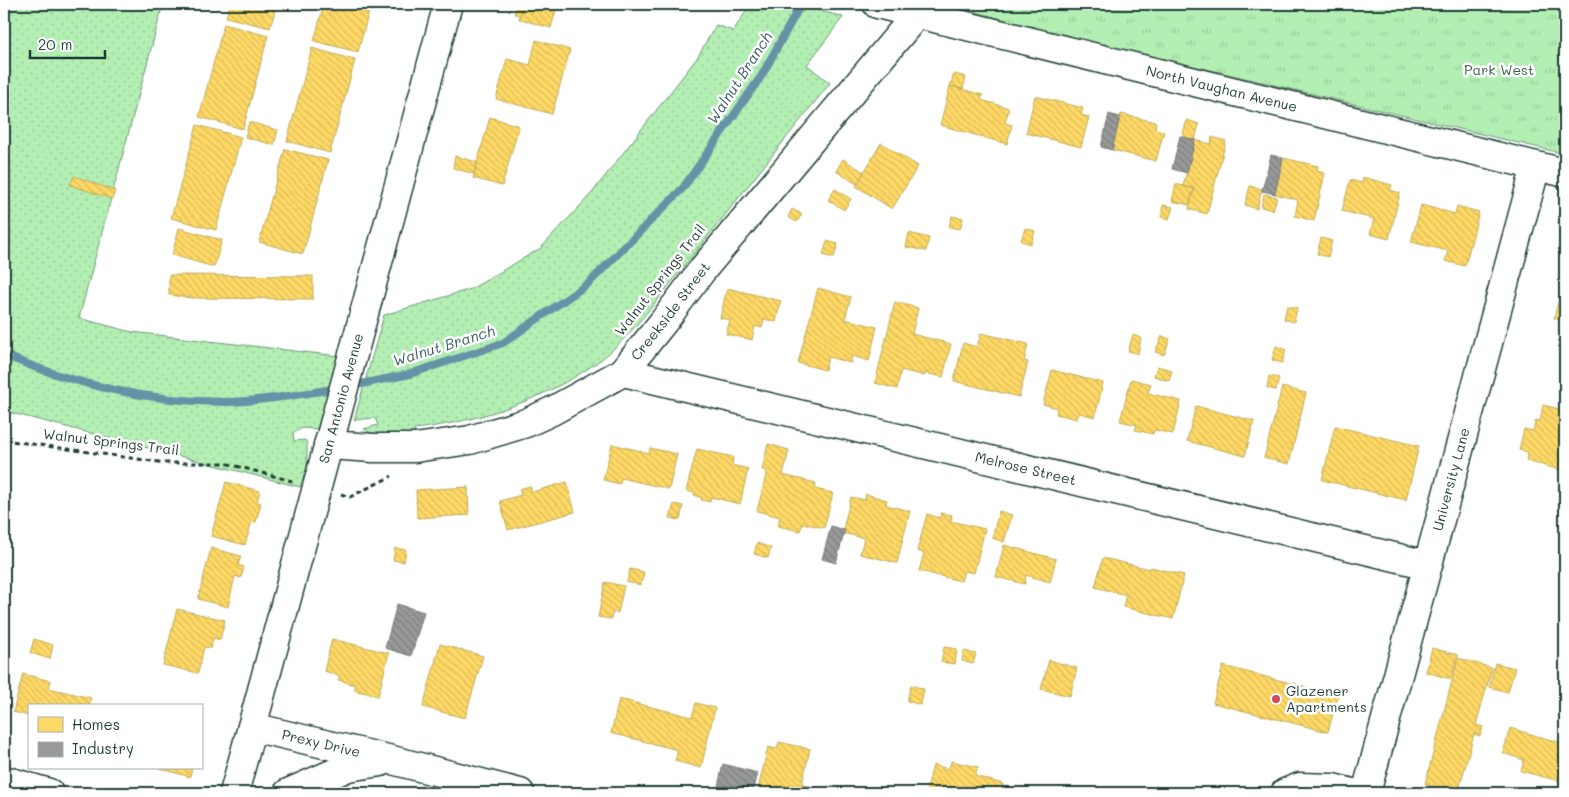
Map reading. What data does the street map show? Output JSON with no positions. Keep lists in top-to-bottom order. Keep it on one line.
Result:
{"streets":{"street":["North Vaughan Avenue","Creekside Street","San Antonio Avenue","Melrose Street","University Lane","Prexy Drive"],"path":["Walnut Springs Trail"]},"crossings":[["North Vaughan Avenue","Creekside Street"],["North Vaughan Avenue","University Lane"],["Walnut Springs Trail","Creekside Street"],["Walnut Springs Trail","San Antonio Avenue"],["Creekside Street","San Antonio Avenue"],["Creekside Street","Melrose Street"],["San Antonio Avenue","Prexy Drive"],["Melrose Street","University Lane"]],"water":["Walnut Branch"],"parks":["Park West"],"places":["Glazener Apartments"],"legend":["Homes","Industry"],"scale_bar":"20 m"}
